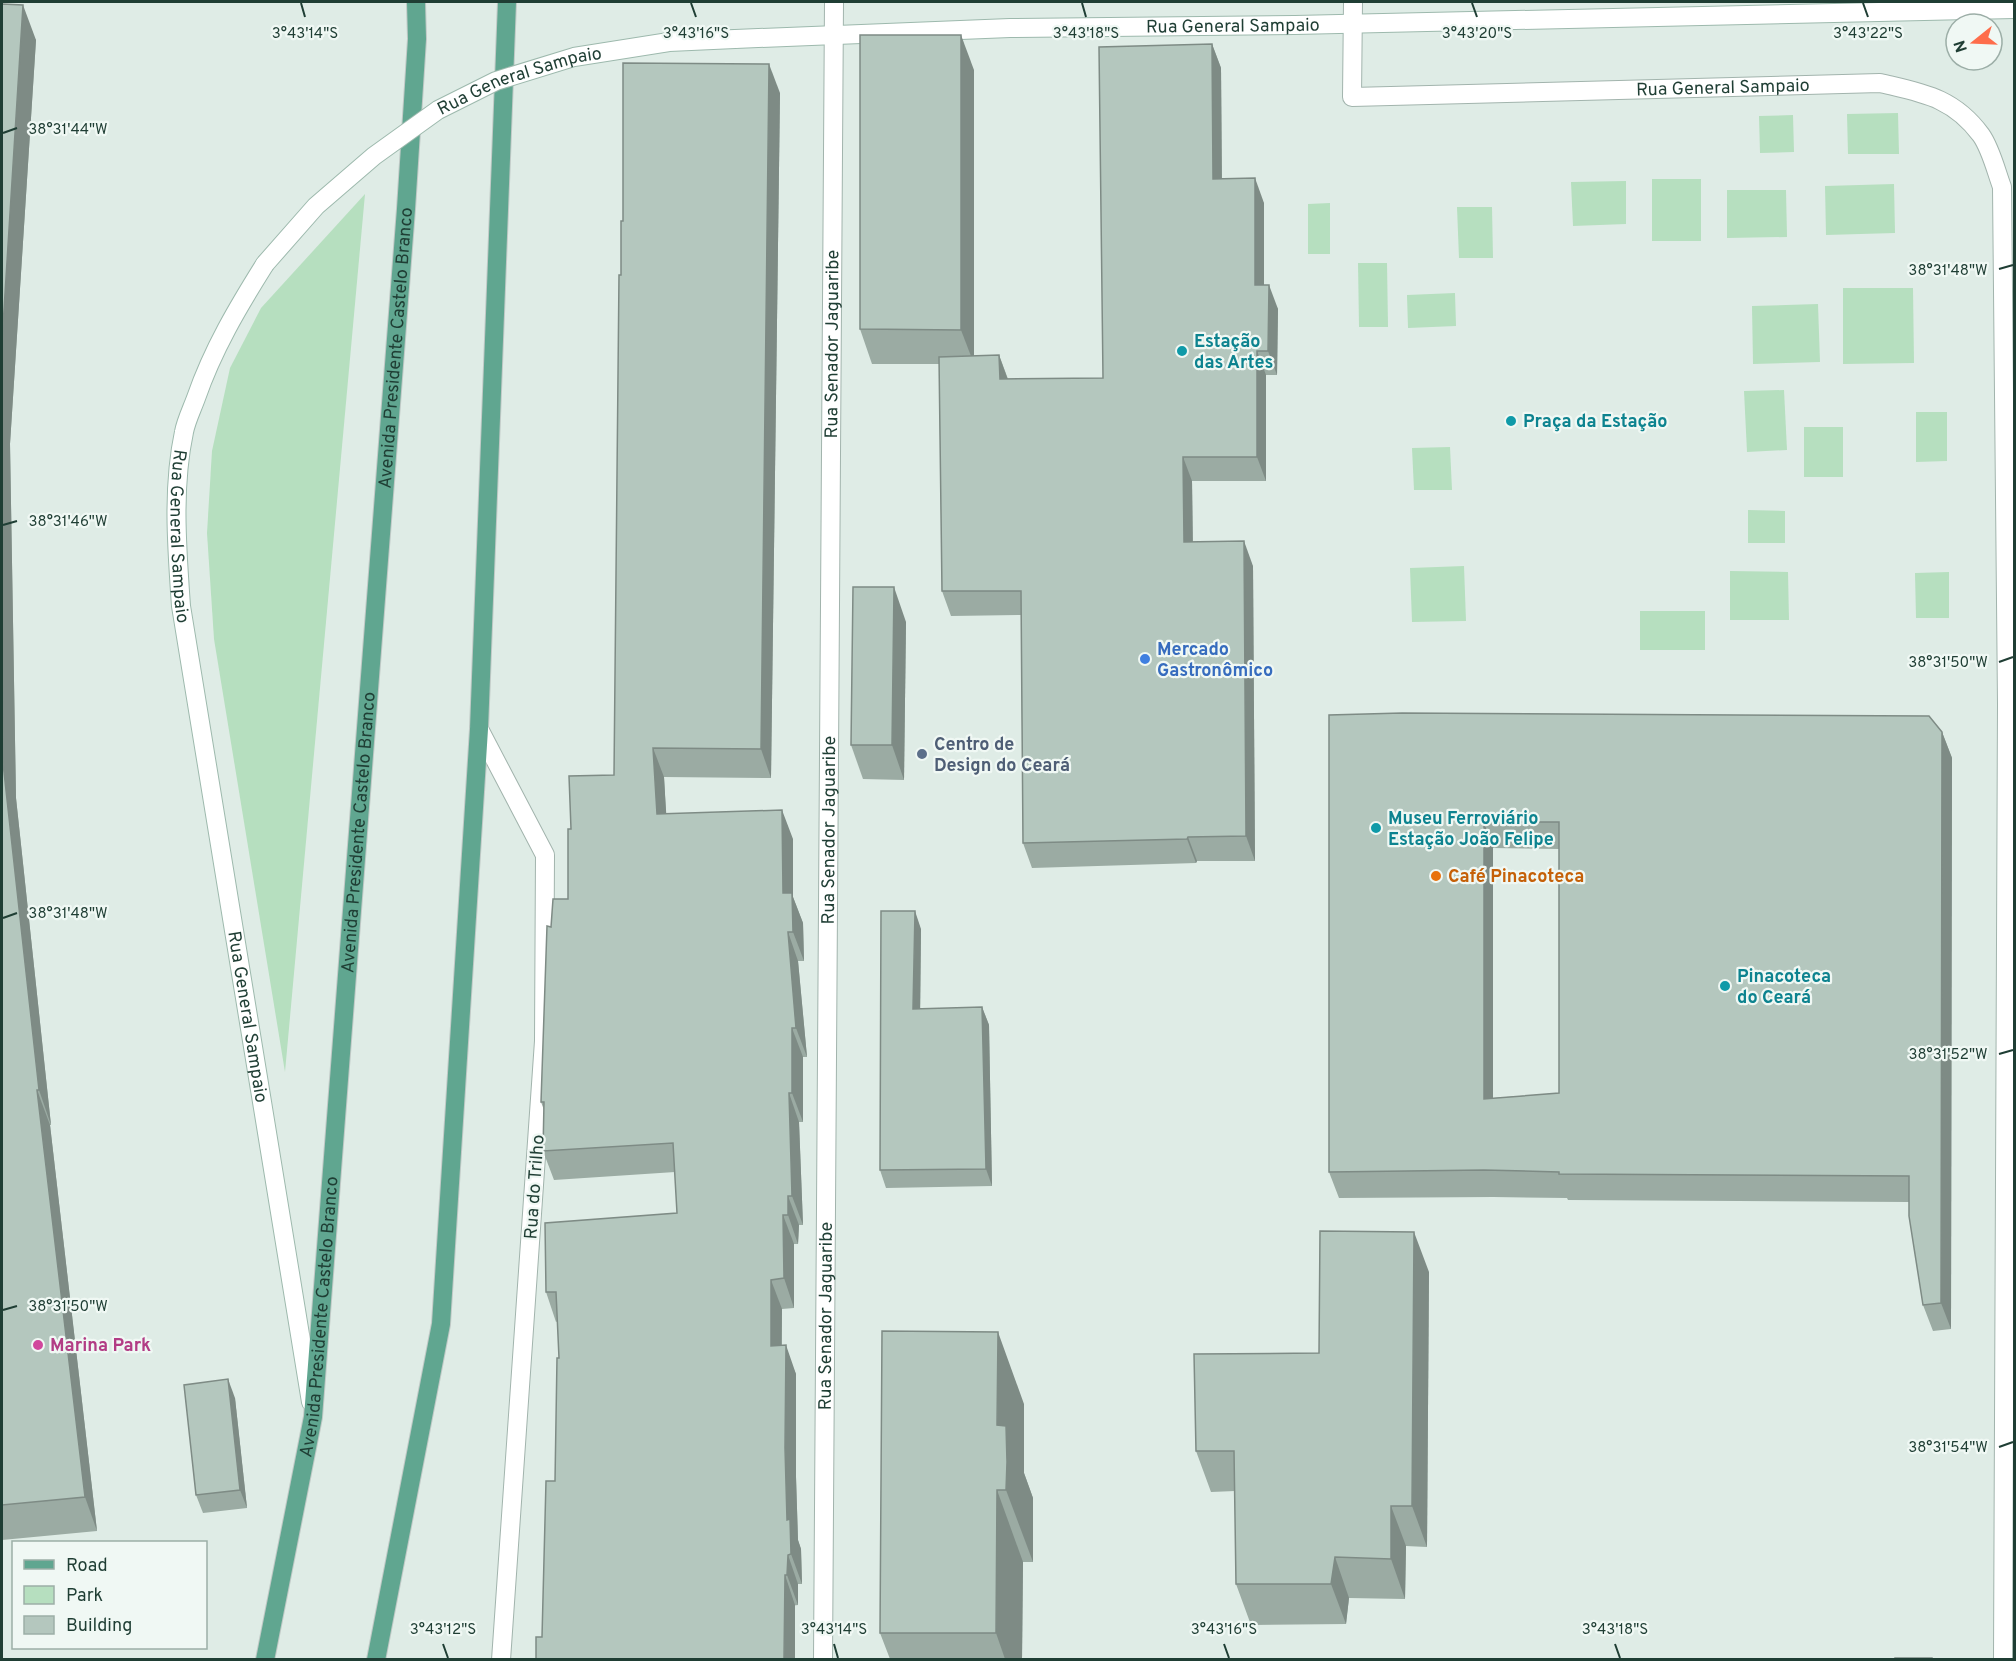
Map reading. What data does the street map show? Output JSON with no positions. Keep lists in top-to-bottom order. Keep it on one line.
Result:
{"streets":{"main road":["Avenida Presidente Castelo Branco"],"street":["Rua General Sampaio","Rua Senador Jaguaribe","Rua do Trilho"]},"crossings":[["Rua General Sampaio","Rua Senador Jaguaribe"],["Rua General Sampaio","Avenida Presidente Castelo Branco"]],"places":["Estação das Artes","Praça da Estação","Mercado Gastronômico","Centro de Design do Ceará","Museu Ferroviário Estação João Felipe","Café Pinacoteca","Pinacoteca do Ceará","Marina Park"],"legend":["Road","Park","Building"],"north":"left","coordinates":["3°43'14\"S","3°43'16\"S","3°43'18\"S","3°43'20\"S","3°43'22\"S","38°31'44\"W","38°31'48\"W","38°31'46\"W","38°31'50\"W","38°31'52\"W","38°31'54\"W","3°43'12\"S"]}
